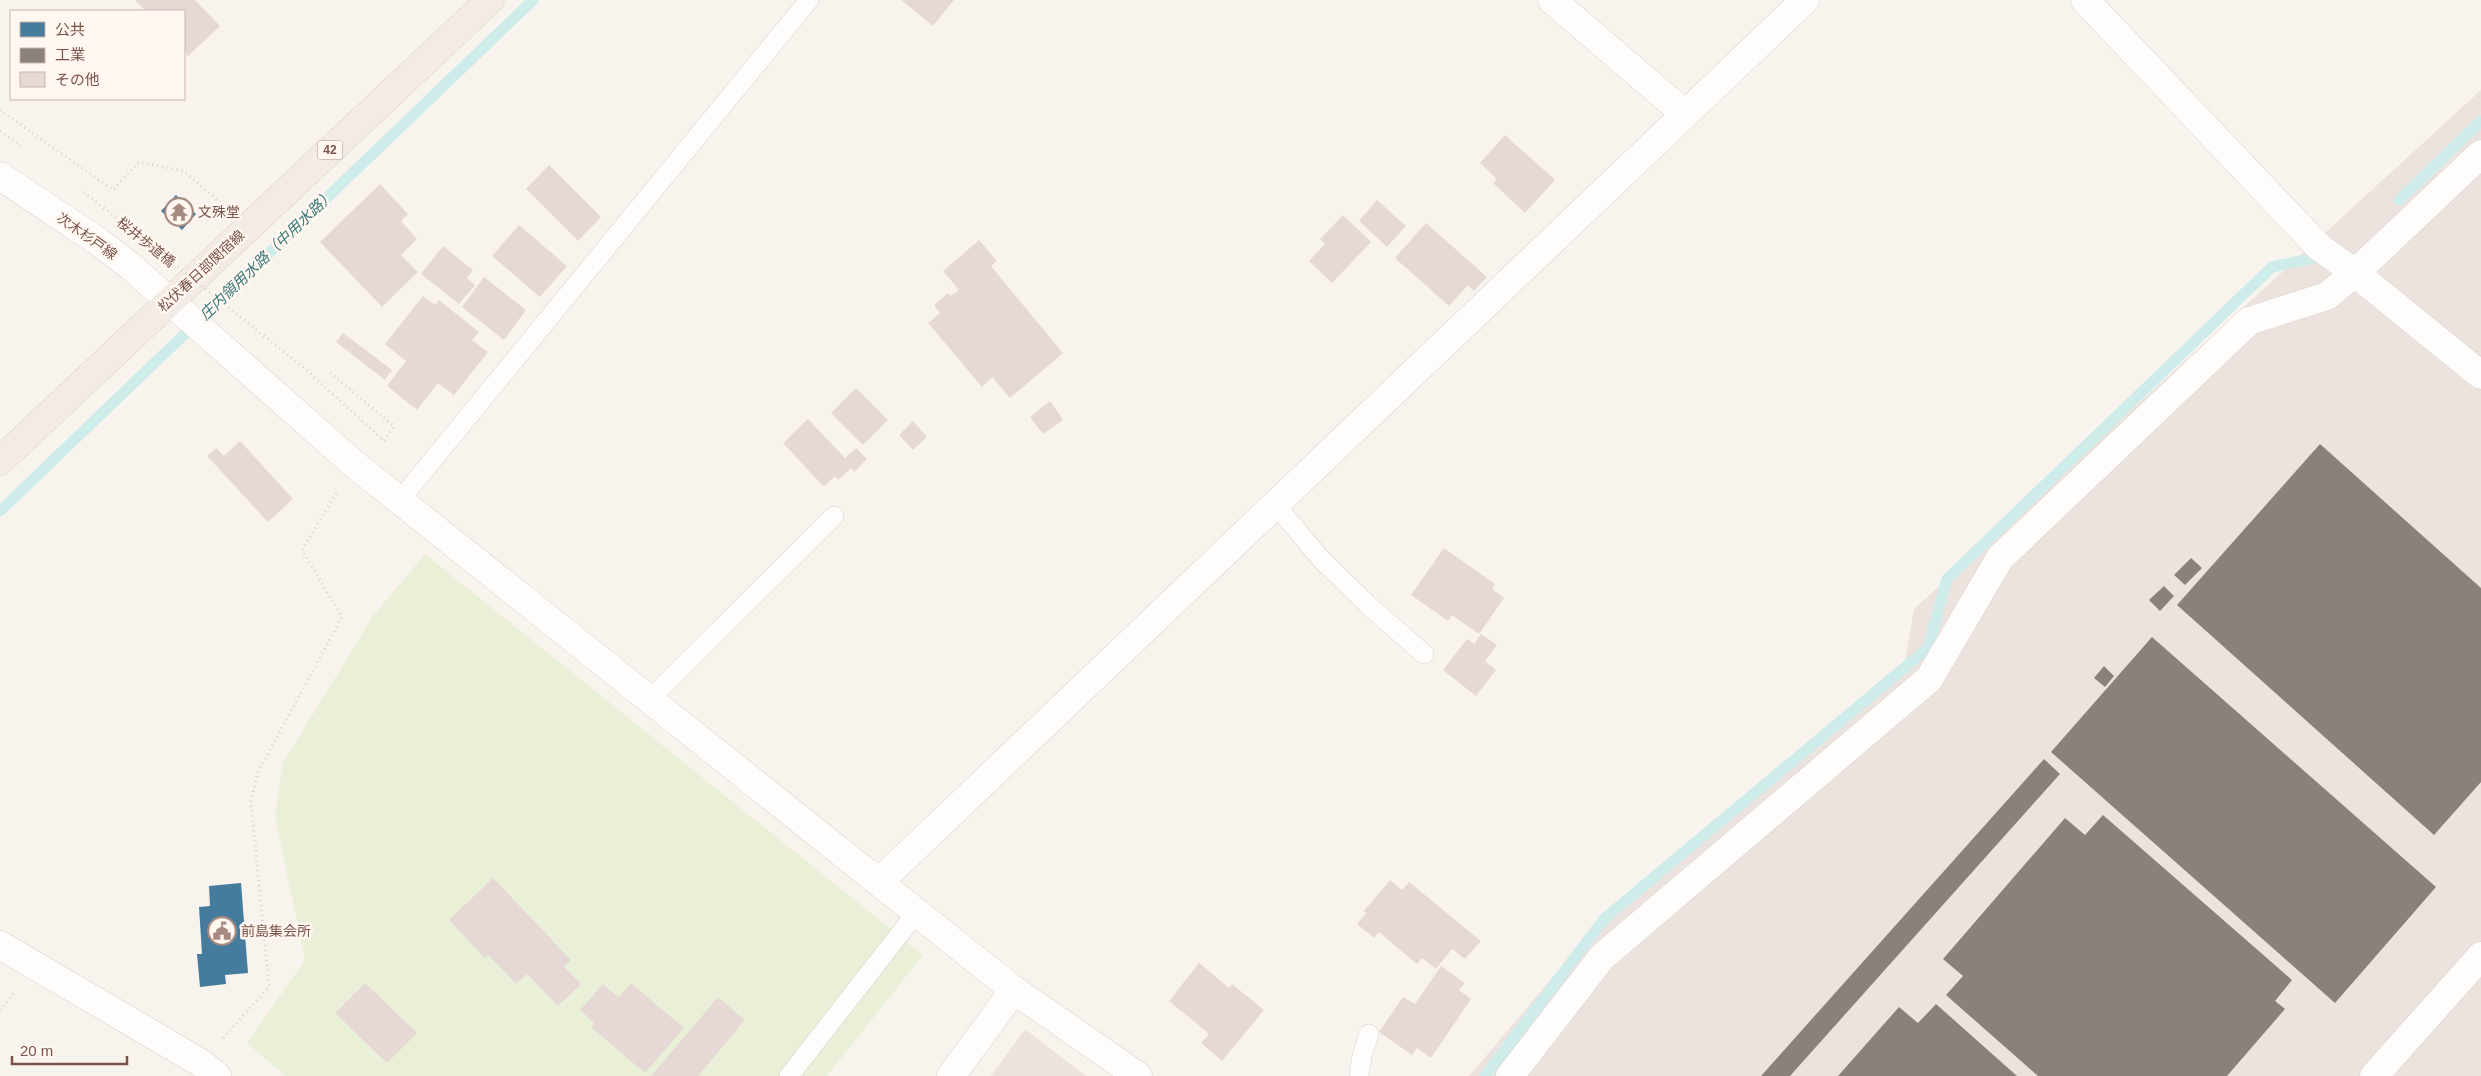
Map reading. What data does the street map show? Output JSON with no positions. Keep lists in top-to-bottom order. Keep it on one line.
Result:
{"streets":{"main road":["42","松伏春日部関宿線"],"street":["次木杉戸線"],"path":["桜井歩道橋"]},"crossings":[["次木杉戸線","松伏春日部関宿線"]],"water":["庄内領用水路（中用水路）"],"places":{"temple":["文殊堂"],"public building":["前島集会所"]},"legend":["公共","工業","その他"],"scale_bar":"20 m"}
